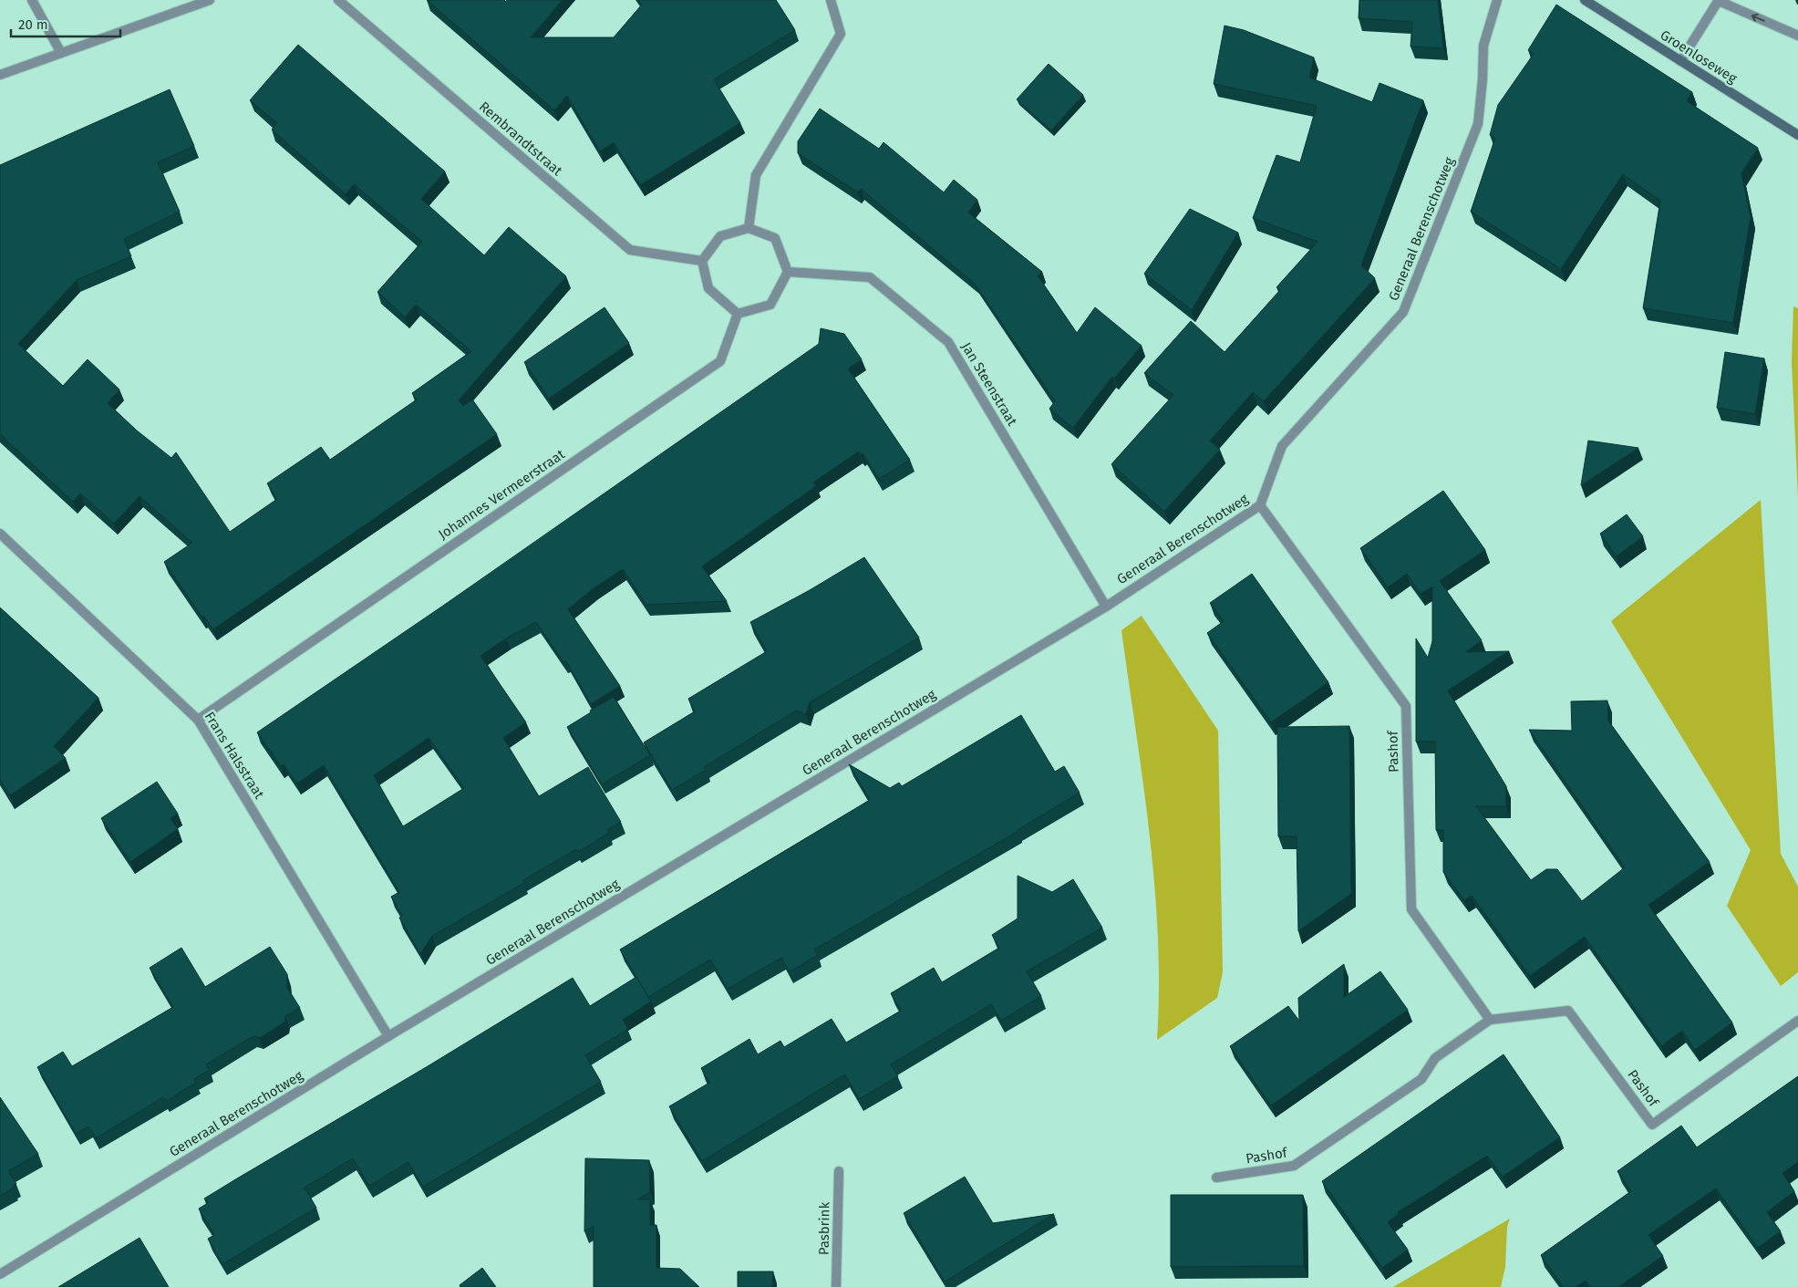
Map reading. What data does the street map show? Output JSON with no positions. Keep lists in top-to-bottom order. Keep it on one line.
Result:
{"streets":{"main road":["Groenloseweg"],"street":["Rembrandtstraat","Generaal Berenschotweg","Jan Steenstraat","Johannes Vermeerstraat","Pashof","Frans Halsstraat","Pasbrink"]},"crossings":[["Rembrandtstraat","Jan Steenstraat"],["Rembrandtstraat","Johannes Vermeerstraat"],["Generaal Berenschotweg","Jan Steenstraat"],["Generaal Berenschotweg","Pashof"],["Generaal Berenschotweg","Frans Halsstraat"],["Jan Steenstraat","Johannes Vermeerstraat"],["Johannes Vermeerstraat","Frans Halsstraat"]],"scale_bar":"20 m"}
